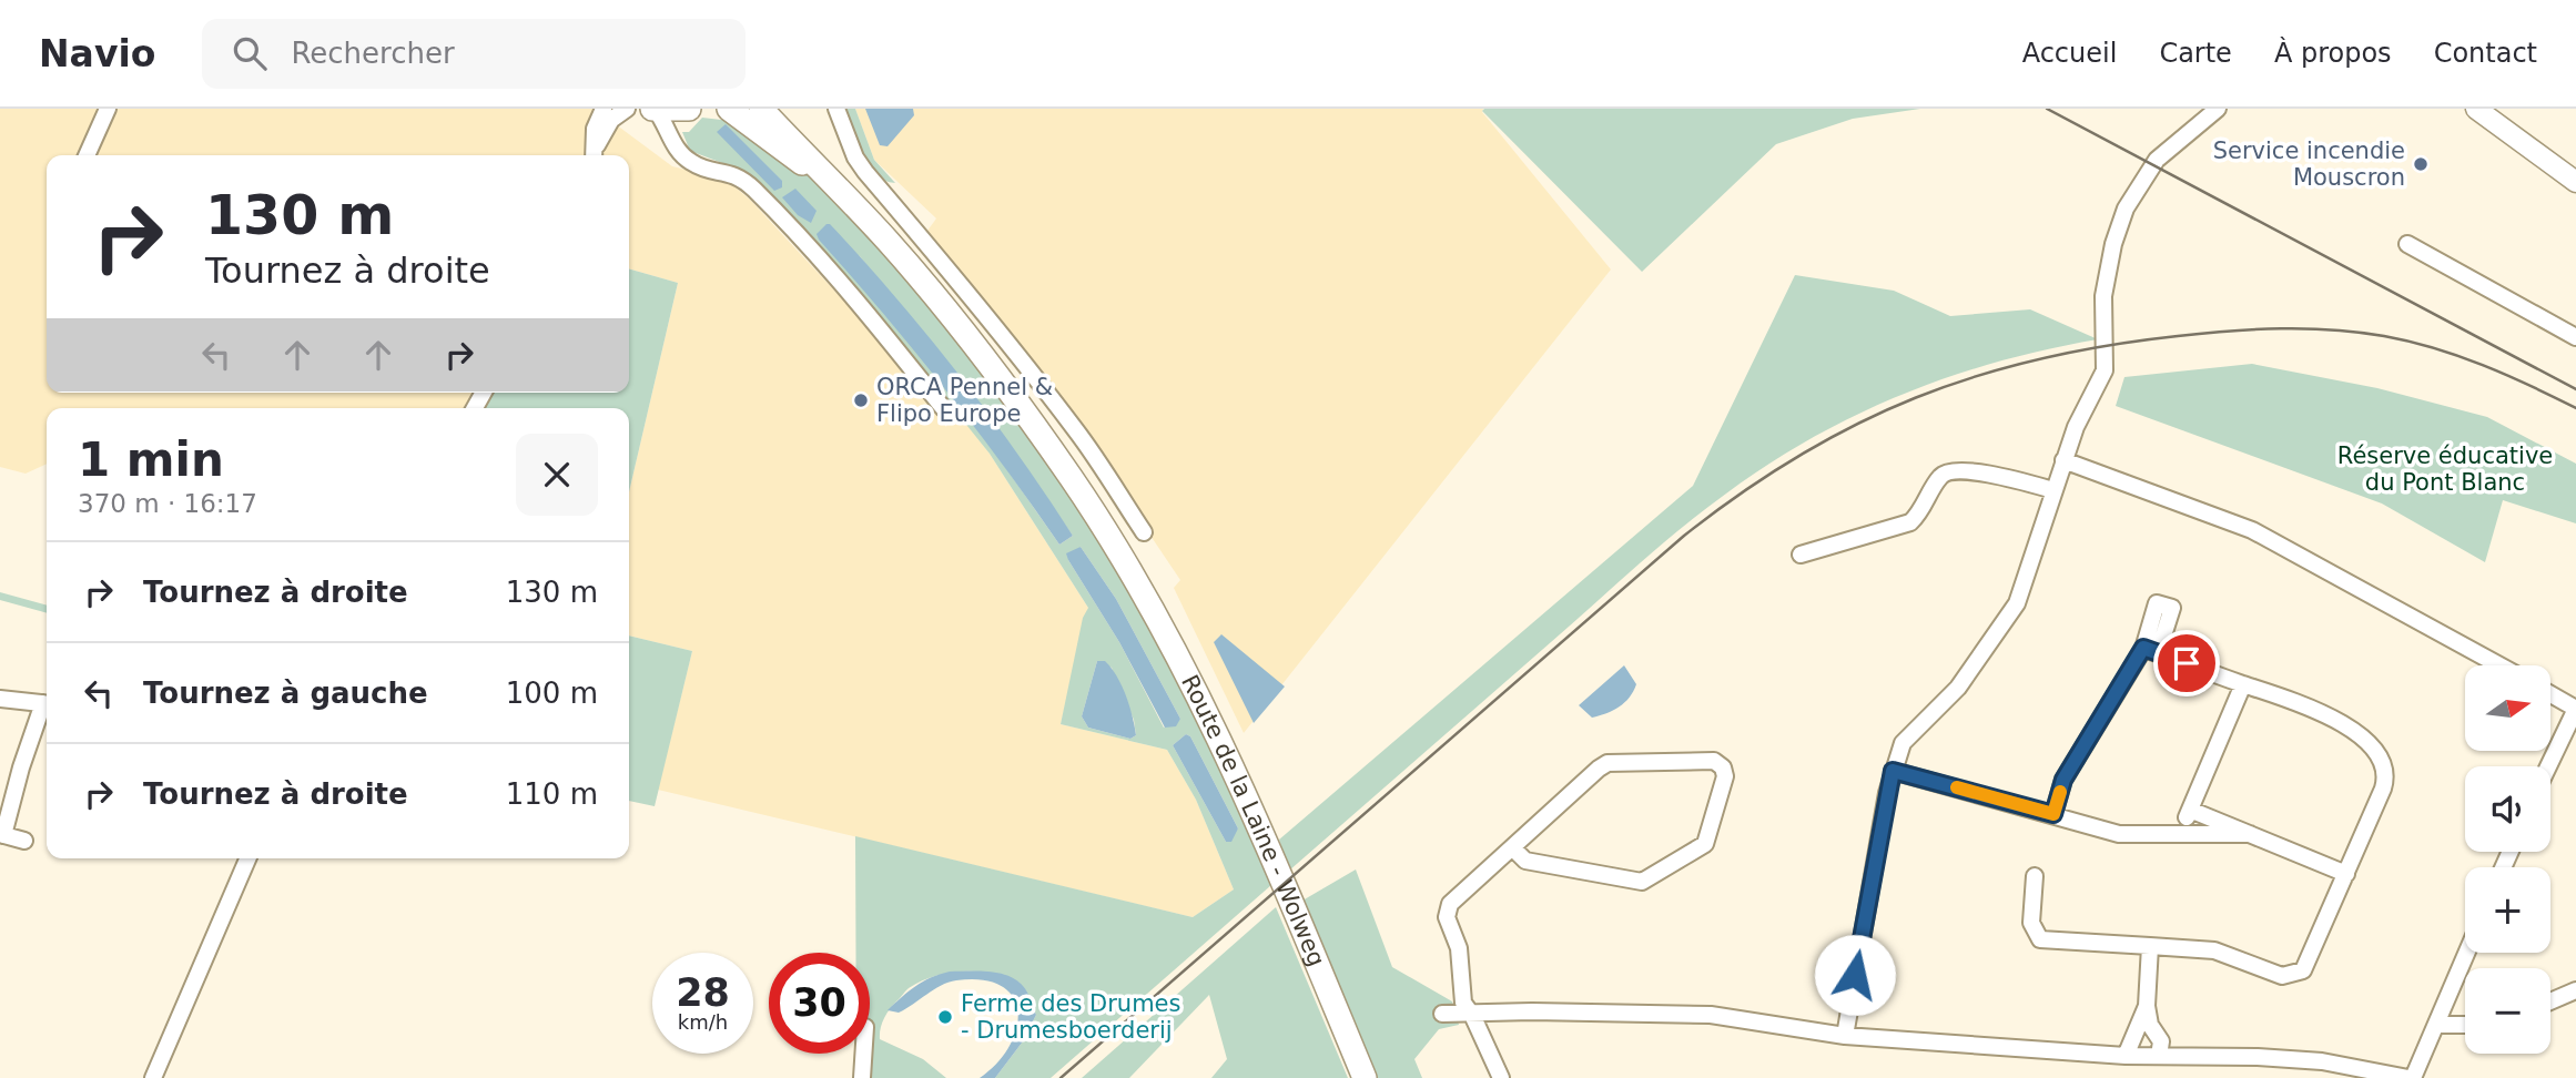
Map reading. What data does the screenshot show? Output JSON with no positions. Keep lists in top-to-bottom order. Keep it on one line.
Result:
{"streets":{"highway":["Route de la Laine - Wolweg"]},"parks":["Réserve éducative du Pont Blanc"],"places":["Service incendie Mouscron","ORCA Pennel & Flipo Europe","Ferme des Drumes - Drumesboerderij"],"north":"right","page":{"header":"Navio","search":"Rechercher","nav":["Accueil","Carte","À propos","Contact"],"turn":["130 m","Tournez à droite"],"heading":["1 min","370 m · 16:17"],"list":[{"name":"Tournez à droite","value":"130 m"},{"name":"Tournez à gauche","value":"100 m"},{"name":"Tournez à droite","value":"110 m"}],"map_buttons":["+","−"],"speed":"28 km/h","limit":"30"}}
